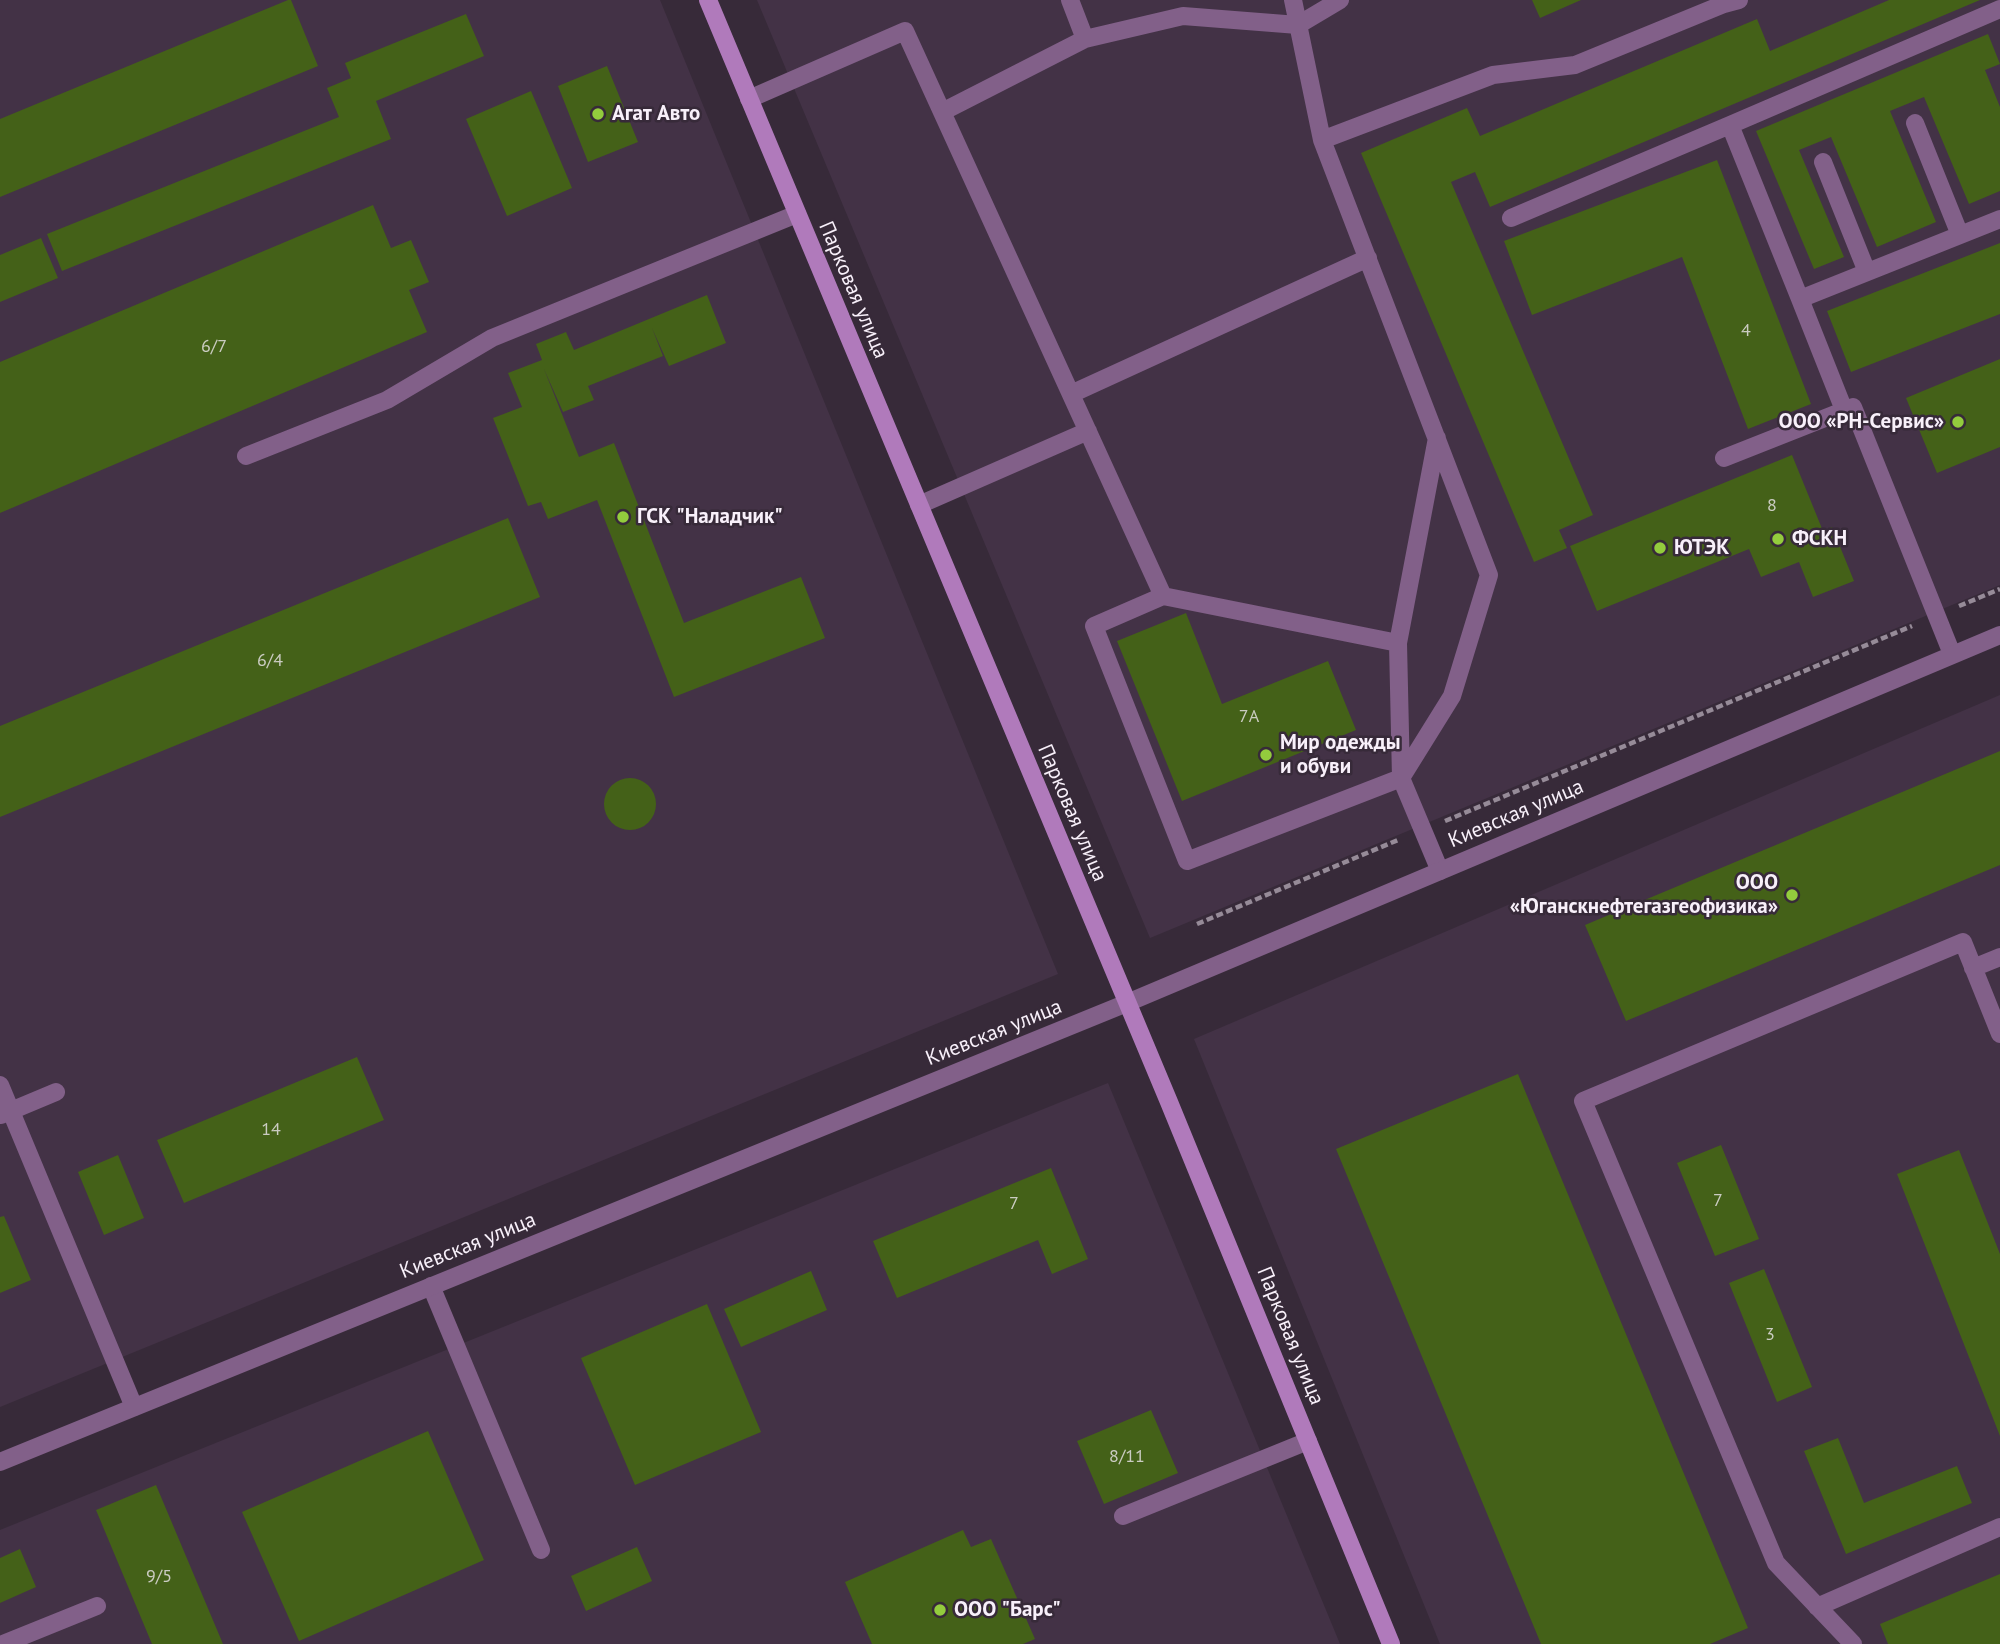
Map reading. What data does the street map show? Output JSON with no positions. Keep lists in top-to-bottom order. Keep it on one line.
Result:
{"streets":{"main road":["Парковая улица"],"street":["Киевская улица"]},"crossings":[["Парковая улица","Киевская улица"]],"places":["Агат Авто","ООО «РН-Сервис»","ГСК \"Наладчик\"","ФСКН","ЮТЭК","Мир одежды и обуви","ООО «Юганскнефтегазгеофизика»","ООО \"Барс\""],"house_numbers":["4","6/7","8","6/4","7А","14","7","7","3","8/11","9/5"]}
